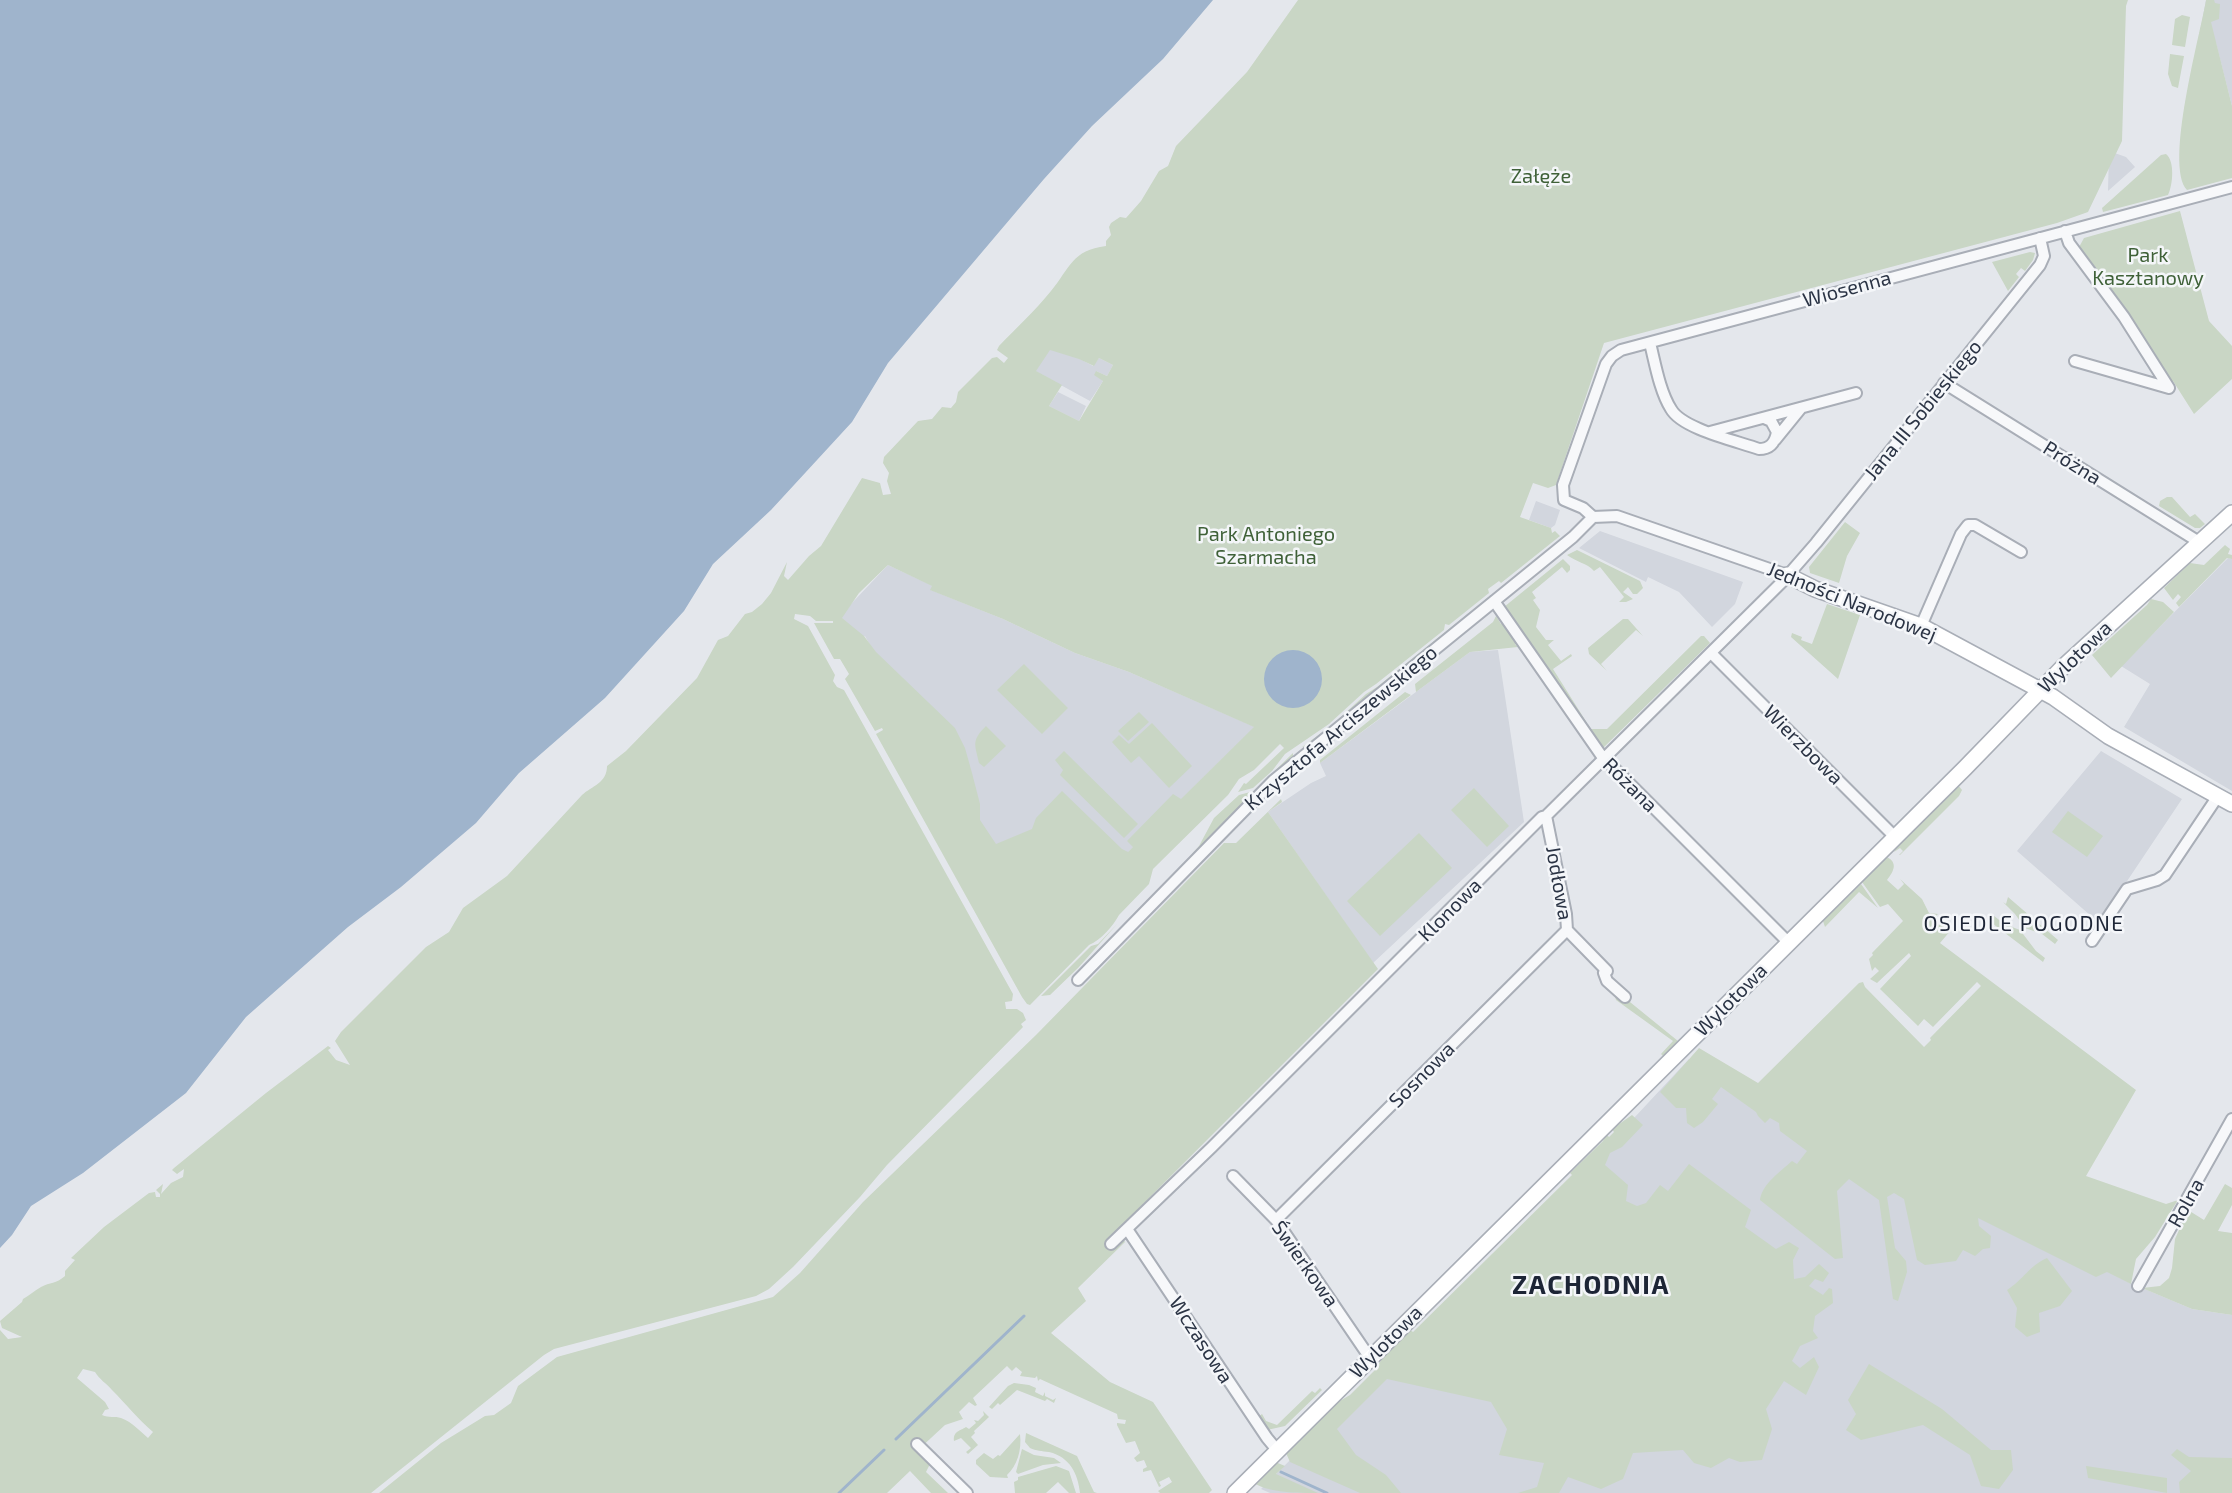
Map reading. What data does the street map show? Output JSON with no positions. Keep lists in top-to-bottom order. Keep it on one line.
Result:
{"streets":{"street":["Wiosenna","Jana III Sobieskiego","Próżna","Jedności Narodowej","Wylotowa","Krzysztofa Arciszewskiego","Wierzbowa","Różana","Jodłowa","Klonowa","Sosnowa","Rolna","Świerkowa","Wczasowa"]},"crossings":[["Wiosenna","Jana III Sobieskiego"],["Wiosenna","Jedności Narodowej"],["Jana III Sobieskiego","Próżna"],["Jana III Sobieskiego","Jedności Narodowej"],["Jana III Sobieskiego","Klonowa"],["Próżna","Wylotowa"],["Jedności Narodowej","Wylotowa"],["Jedności Narodowej","Krzysztofa Arciszewskiego"],["Jedności Narodowej","Klonowa"],["Wylotowa","Wierzbowa"],["Wylotowa","Różana"],["Wylotowa","Świerkowa"],["Wylotowa","Wczasowa"],["Krzysztofa Arciszewskiego","Różana"],["Wierzbowa","Klonowa"],["Różana","Klonowa"],["Jodłowa","Klonowa"],["Jodłowa","Sosnowa"],["Klonowa","Wczasowa"],["Sosnowa","Świerkowa"]],"districts":["OSIEDLE POGODNE","ZACHODNIA"],"parks":["Załęże","Park Kasztanowy","Park Antoniego Szarmacha"]}
